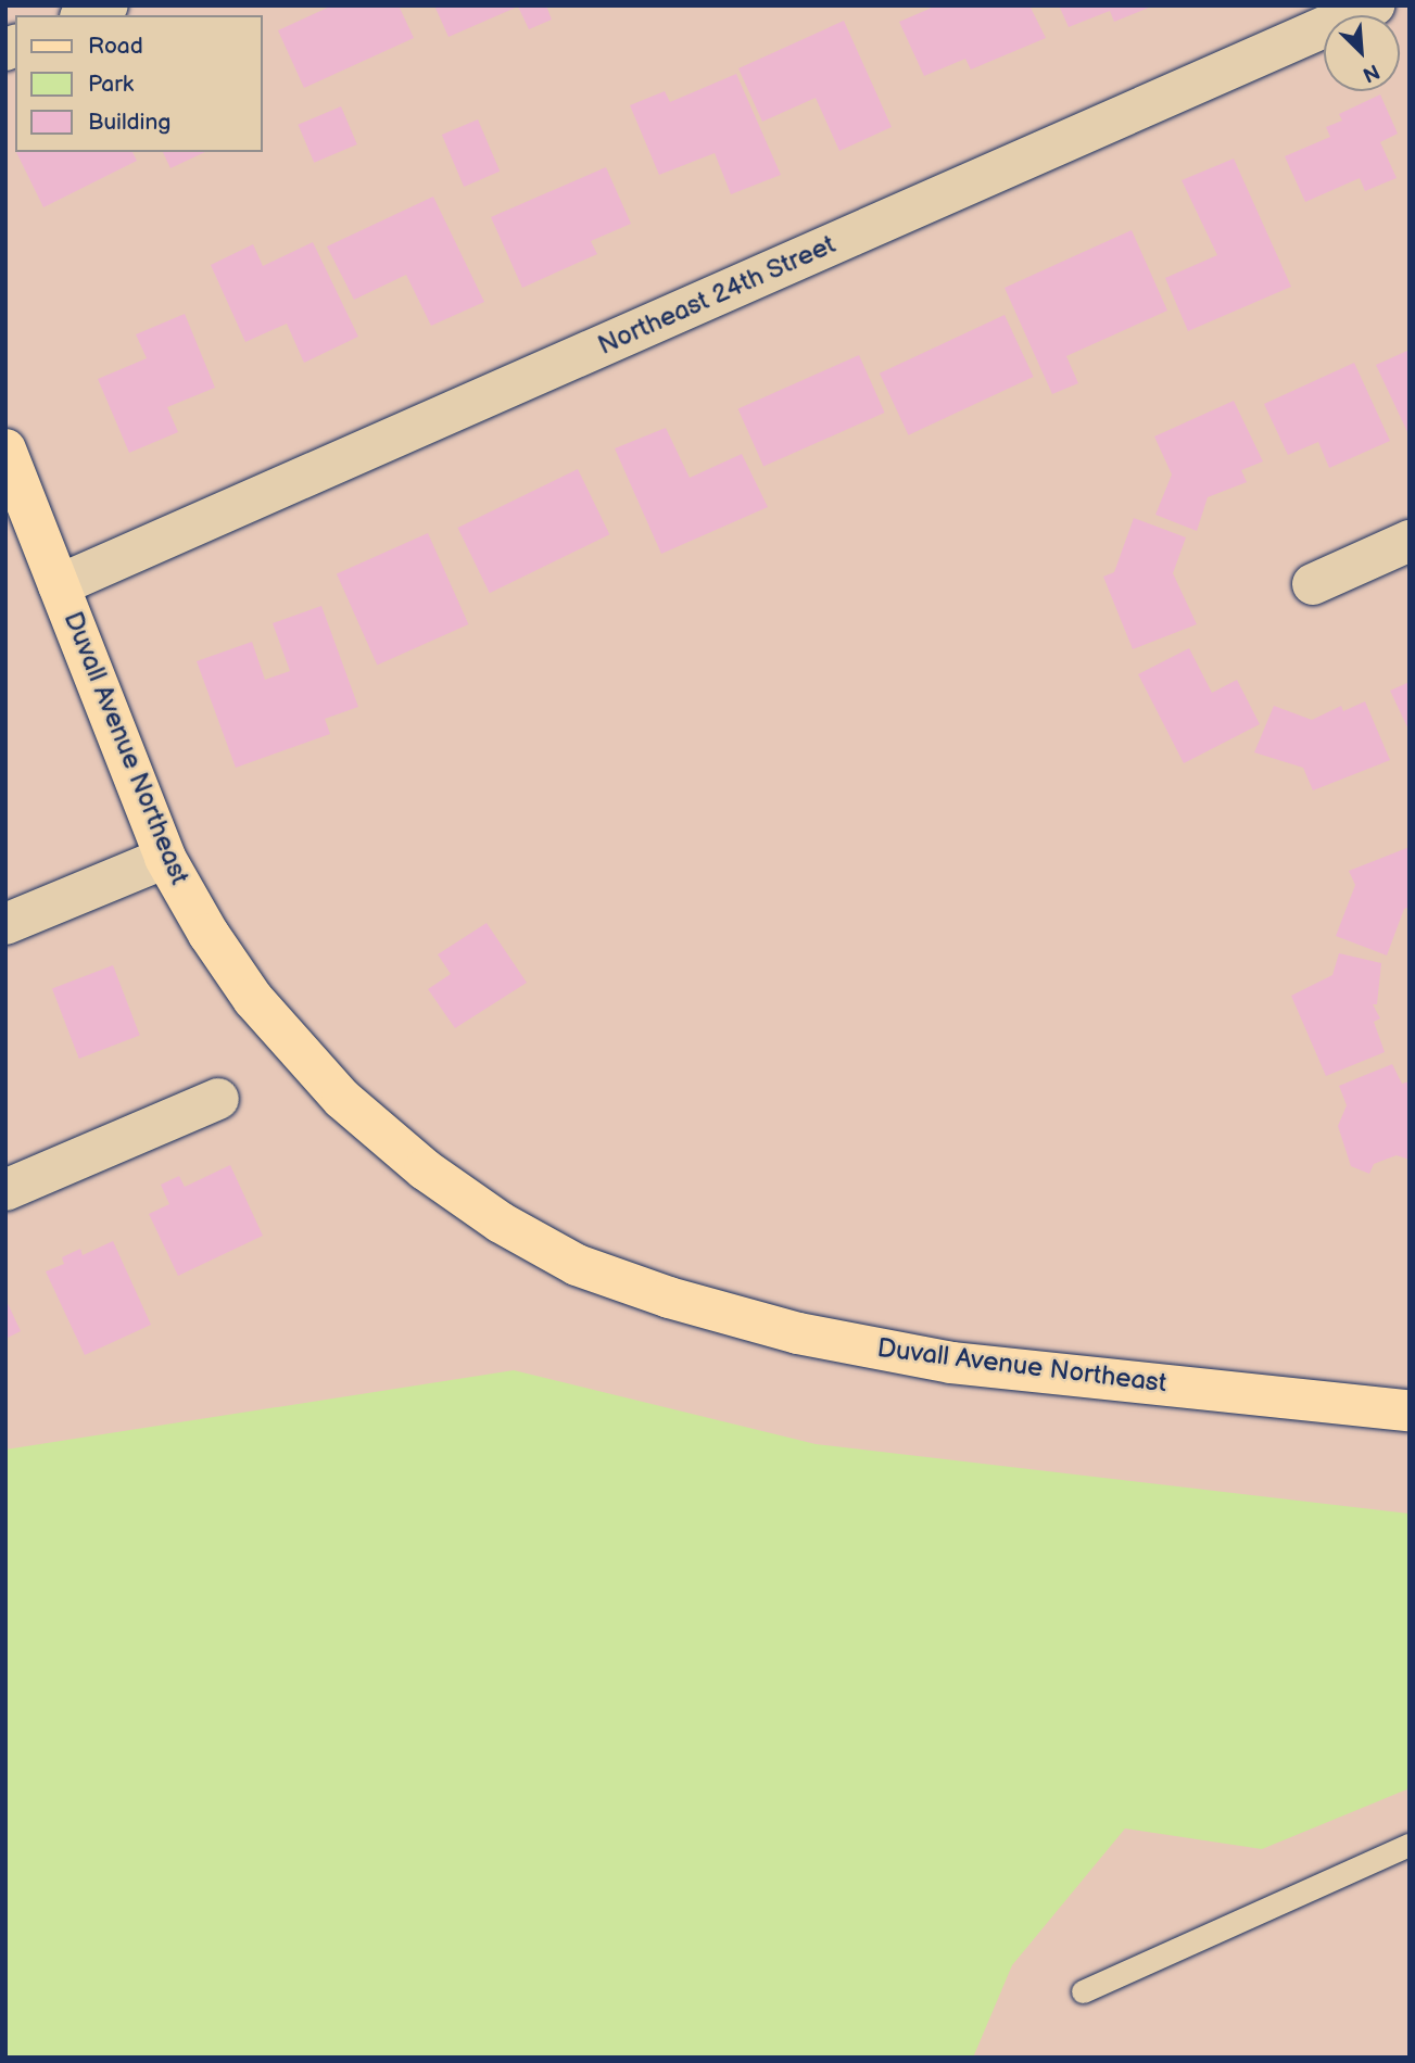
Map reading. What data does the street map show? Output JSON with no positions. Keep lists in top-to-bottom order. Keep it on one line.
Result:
{"streets":{"main road":["Duvall Avenue Northeast"],"street":["Northeast 24th Street"]},"crossings":[["Northeast 24th Street","Duvall Avenue Northeast"]],"legend":["Road","Park","Building"],"north":"bottom right"}
